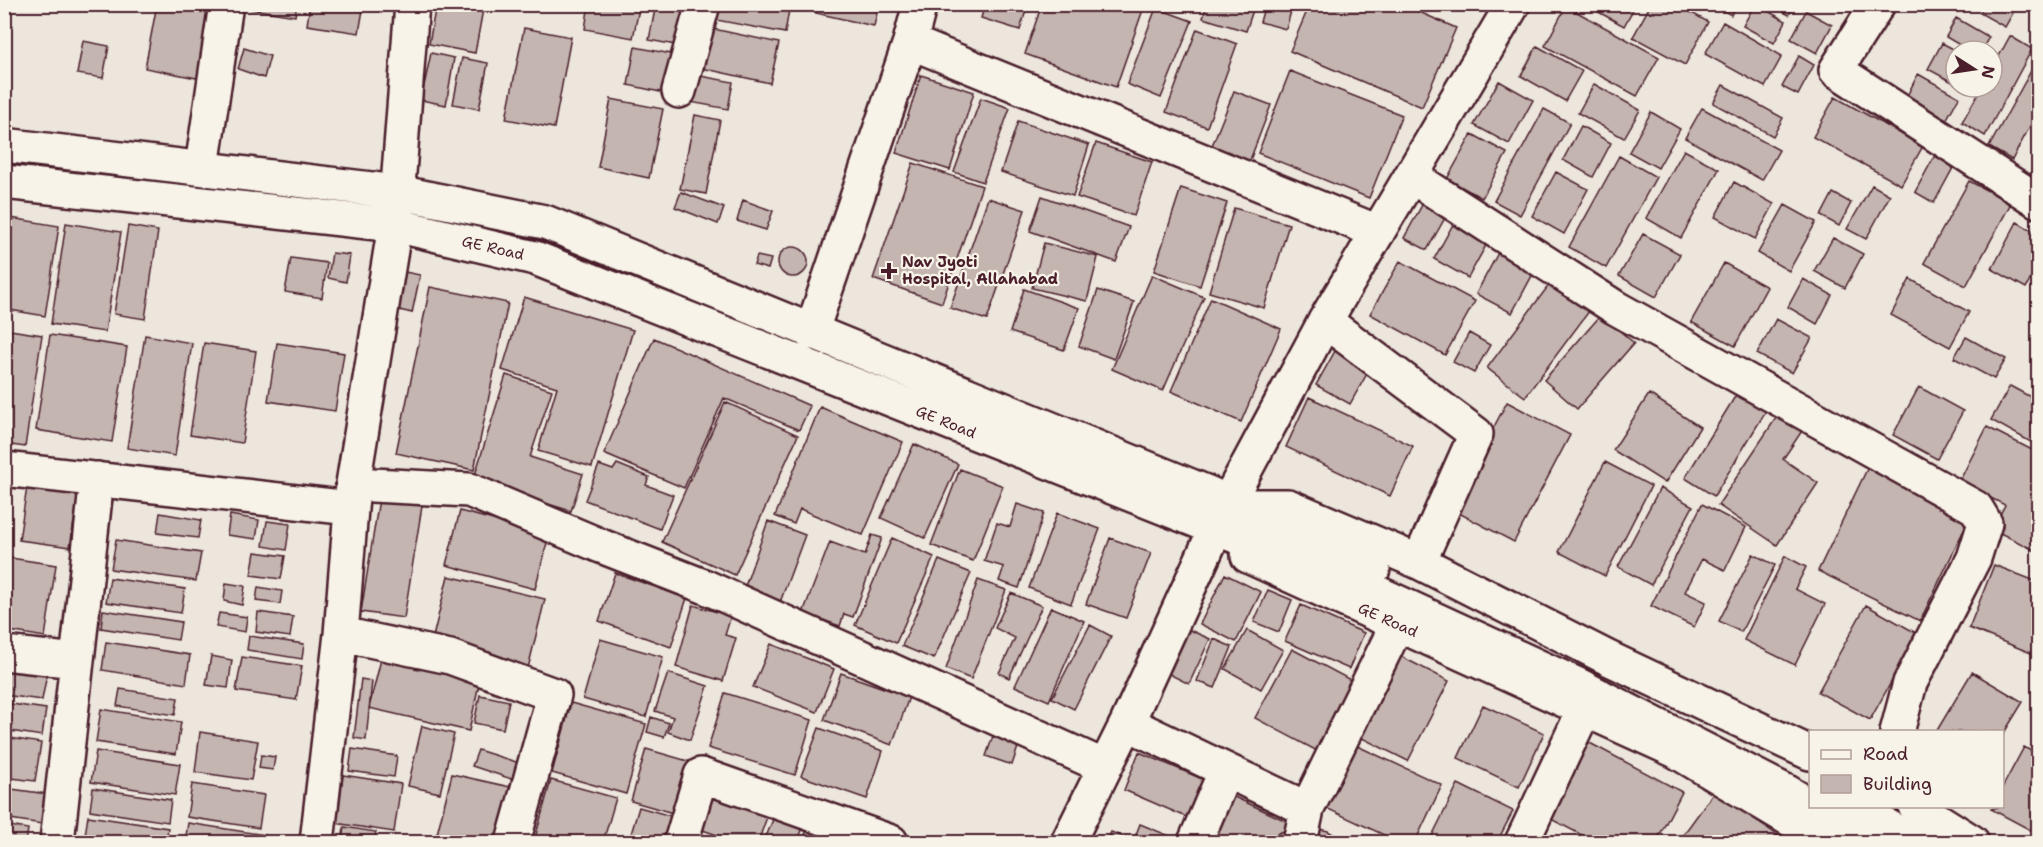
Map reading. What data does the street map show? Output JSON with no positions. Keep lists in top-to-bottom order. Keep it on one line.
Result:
{"streets":{"street":["GE Road"]},"places":{"health":["Nav Jyoti Hospital, Allahabad"]},"legend":["Road","Building"],"north":"right"}
